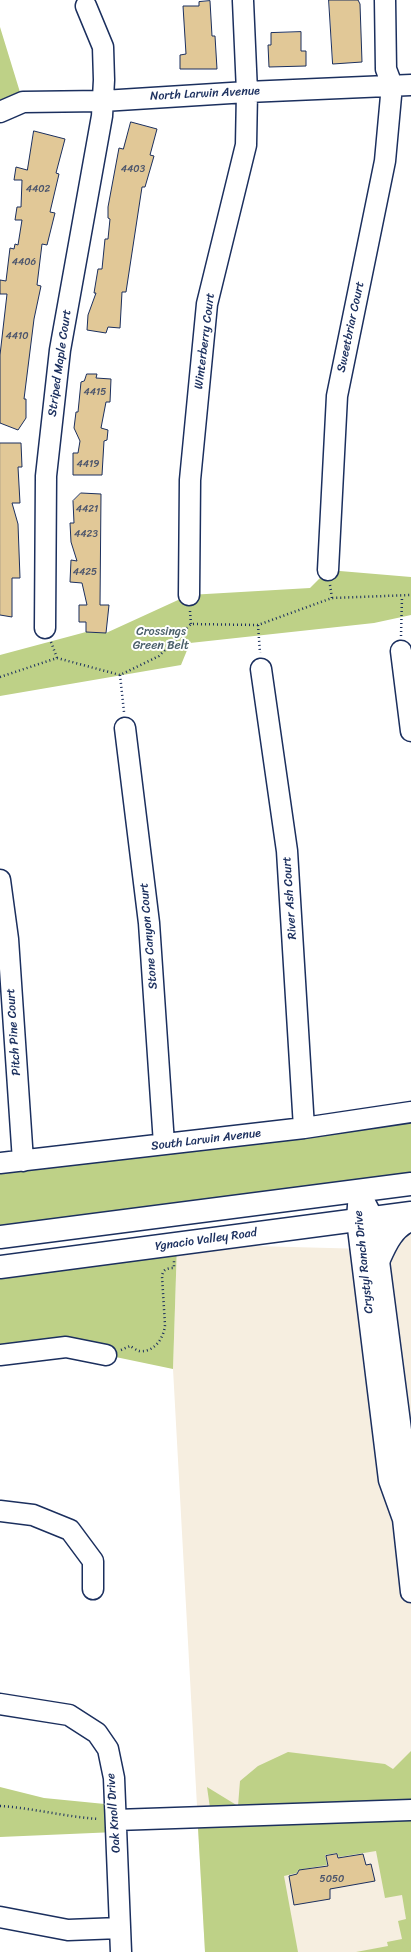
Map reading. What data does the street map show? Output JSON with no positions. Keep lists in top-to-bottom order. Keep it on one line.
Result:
{"streets":{"highway":["Ygnacio Valley Road"],"street":["North Larwin Avenue","Sweetbriar Court","Winterberry Court","Striped Maple Court","River Ash Court","Stone Canyon Court","Pitch Pine Court","South Larwin Avenue","Crystyl Ranch Drive","Oak Knoll Drive"]},"crossings":[["North Larwin Avenue","Sweetbriar Court"],["North Larwin Avenue","Winterberry Court"],["North Larwin Avenue","Striped Maple Court"],["River Ash Court","South Larwin Avenue"],["Stone Canyon Court","South Larwin Avenue"],["Pitch Pine Court","South Larwin Avenue"],["Ygnacio Valley Road","Crystyl Ranch Drive"]],"parks":["Crossings Green Belt"],"house_numbers":["4403","4402","4406","4410","4415","4419","4421","4423","4425","5050"]}
